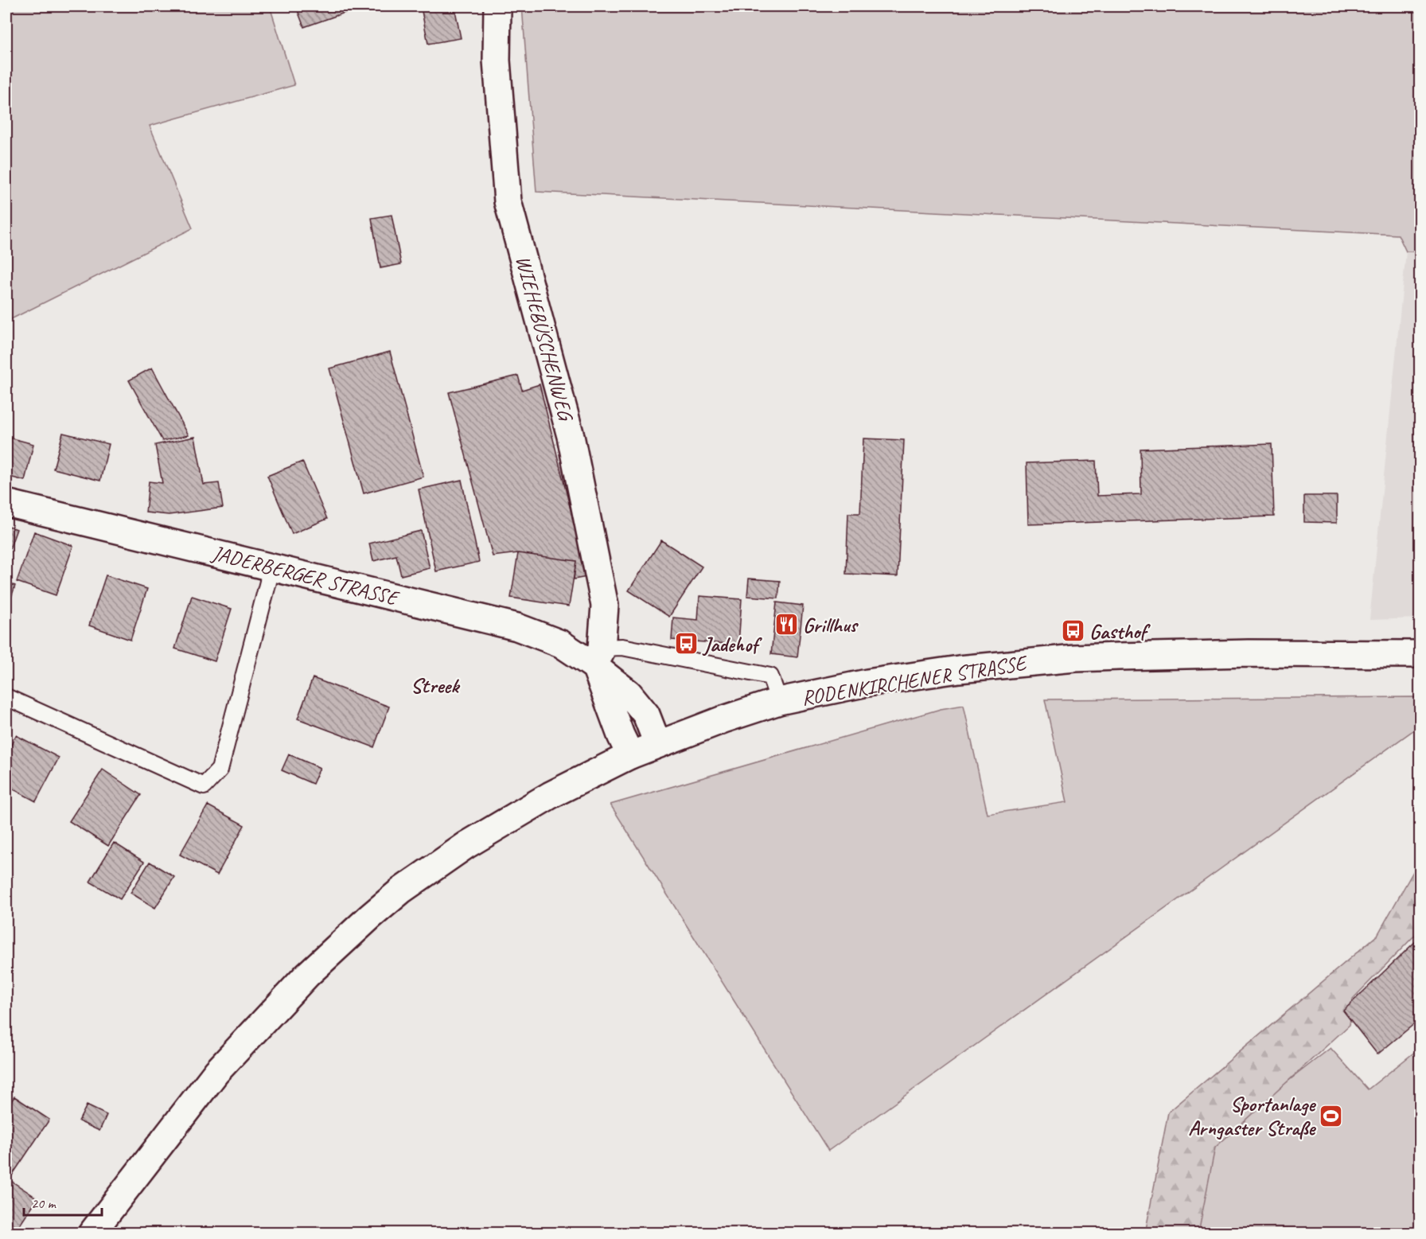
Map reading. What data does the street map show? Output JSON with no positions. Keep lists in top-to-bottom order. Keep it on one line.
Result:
{"streets":{"main road":["WIEHEBÜSCHENWEG","JADERBERGER STRASSE","RODENKIRCHENER STRASSE"]},"crossings":[["WIEHEBÜSCHENWEG","JADERBERGER STRASSE"],["JADERBERGER STRASSE","RODENKIRCHENER STRASSE"]],"districts":["Streek"],"places":{"restaurant":["Grillhus"],"bus stop":["Gasthof","Jadehof"],"sports":["Sportanlage Arngaster Straße"]},"scale_bar":"20 m"}
